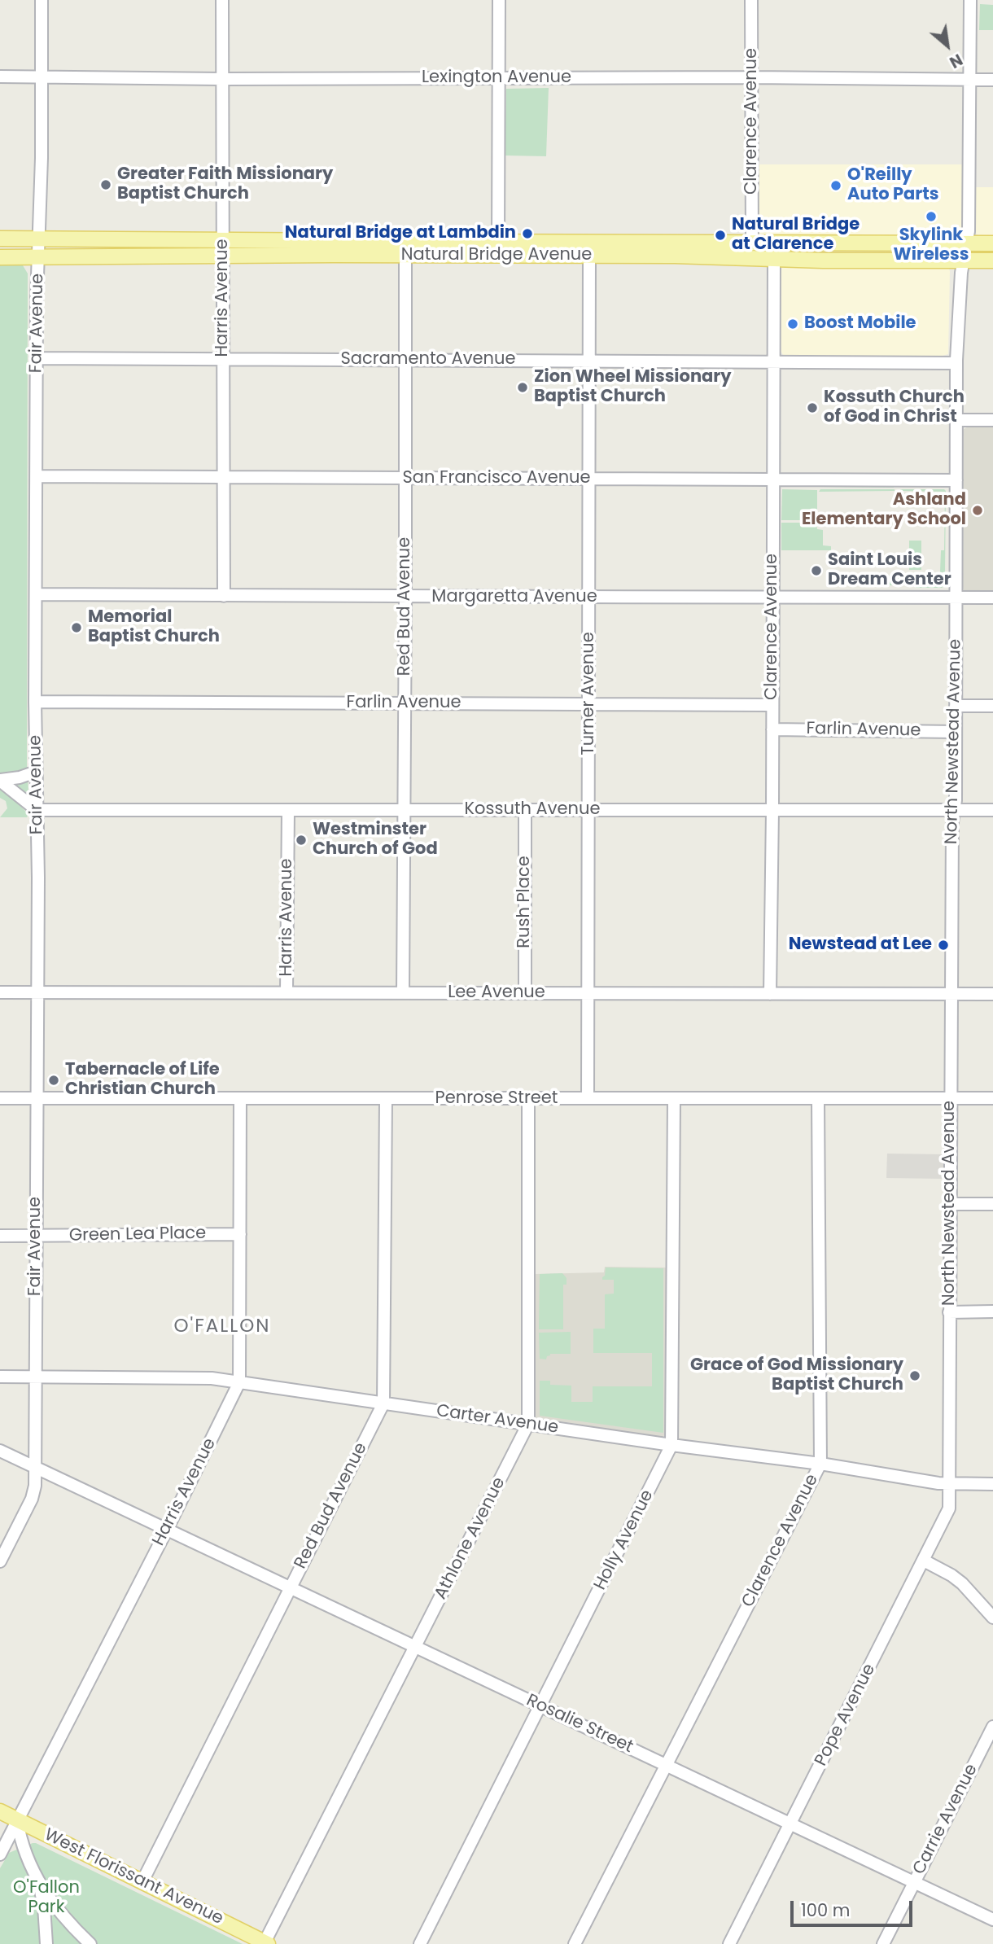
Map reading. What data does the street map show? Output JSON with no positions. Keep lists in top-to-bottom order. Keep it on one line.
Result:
{"streets":{"main road":["Natural Bridge Avenue","West Florissant Avenue"],"street":["Lexington Avenue","Clarence Avenue","Harris Avenue","Fair Avenue","Sacramento Avenue","San Francisco Avenue","Margaretta Avenue","Red Bud Avenue","Turner Avenue","Farlin Avenue","North Newstead Avenue","Kossuth Avenue","Rush Place","Lee Avenue","Penrose Street","Green Lea Place","Carter Avenue","Athlone Avenue","Holly Avenue","Pope Avenue","Rosalie Street","Carrie Avenue"]},"crossings":[["Lexington Avenue","Clarence Avenue"],["Lexington Avenue","Harris Avenue"],["Lexington Avenue","Fair Avenue"],["Lexington Avenue","North Newstead Avenue"],["Clarence Avenue","Natural Bridge Avenue"],["Clarence Avenue","Sacramento Avenue"],["Clarence Avenue","San Francisco Avenue"],["Clarence Avenue","Margaretta Avenue"],["Clarence Avenue","Farlin Avenue"],["Clarence Avenue","Kossuth Avenue"],["Clarence Avenue","Lee Avenue"],["Clarence Avenue","Penrose Street"],["Clarence Avenue","Carter Avenue"],["Clarence Avenue","Rosalie Street"],["Natural Bridge Avenue","Harris Avenue"],["Natural Bridge Avenue","Fair Avenue"],["Natural Bridge Avenue","Red Bud Avenue"],["Natural Bridge Avenue","Turner Avenue"],["Natural Bridge Avenue","North Newstead Avenue"],["Harris Avenue","Sacramento Avenue"],["Harris Avenue","San Francisco Avenue"],["Harris Avenue","Margaretta Avenue"],["Harris Avenue","Kossuth Avenue"],["Harris Avenue","Lee Avenue"],["Harris Avenue","Penrose Street"],["Harris Avenue","Green Lea Place"],["Harris Avenue","Carter Avenue"],["Harris Avenue","Rosalie Street"],["Harris Avenue","West Florissant Avenue"],["Fair Avenue","Sacramento Avenue"],["Fair Avenue","San Francisco Avenue"],["Fair Avenue","Margaretta Avenue"],["Fair Avenue","Farlin Avenue"],["Fair Avenue","Kossuth Avenue"],["Fair Avenue","Lee Avenue"],["Fair Avenue","Penrose Street"],["Fair Avenue","Green Lea Place"],["Fair Avenue","Carter Avenue"],["Fair Avenue","Rosalie Street"],["Sacramento Avenue","Red Bud Avenue"],["Sacramento Avenue","Turner Avenue"],["Sacramento Avenue","North Newstead Avenue"],["San Francisco Avenue","Red Bud Avenue"],["San Francisco Avenue","Turner Avenue"],["San Francisco Avenue","North Newstead Avenue"],["Margaretta Avenue","Red Bud Avenue"],["Margaretta Avenue","Turner Avenue"],["Margaretta Avenue","North Newstead Avenue"],["Red Bud Avenue","Farlin Avenue"],["Red Bud Avenue","Kossuth Avenue"],["Red Bud Avenue","Lee Avenue"],["Red Bud Avenue","Penrose Street"],["Red Bud Avenue","Carter Avenue"],["Red Bud Avenue","Rosalie Street"],["Red Bud Avenue","West Florissant Avenue"],["Turner Avenue","Farlin Avenue"],["Turner Avenue","Kossuth Avenue"],["Turner Avenue","Lee Avenue"],["Farlin Avenue","North Newstead Avenue"],["North Newstead Avenue","Kossuth Avenue"],["North Newstead Avenue","Lee Avenue"],["North Newstead Avenue","Penrose Street"],["North Newstead Avenue","Carter Avenue"],["North Newstead Avenue","Pope Avenue"],["Kossuth Avenue","Rush Place"],["Rush Place","Lee Avenue"],["Penrose Street","Athlone Avenue"],["Penrose Street","Holly Avenue"],["Carter Avenue","Athlone Avenue"],["Carter Avenue","Holly Avenue"],["Carter Avenue","Pope Avenue"],["Athlone Avenue","Rosalie Street"],["Athlone Avenue","West Florissant Avenue"],["Holly Avenue","Rosalie Street"],["Pope Avenue","Rosalie Street"],["Rosalie Street","Carrie Avenue"]],"districts":["O'FALLON"],"parks":["O'Fallon Park"],"places":["Greater Faith Missionary Baptist Church","O'Reilly Auto Parts","Skylink Wireless","Natural Bridge at Lambdin","Natural Bridge at Clarence","Boost Mobile","Zion Wheel Missionary Baptist Church","Kossuth Church of God in Christ","Ashland Elementary School","Saint Louis Dream Center","Memorial Baptist Church","Westminster Church of God","Newstead at Lee","Tabernacle of Life Christian Church","Grace of God Missionary Baptist Church"],"scale_bar":"100 m","north":"bottom right"}
